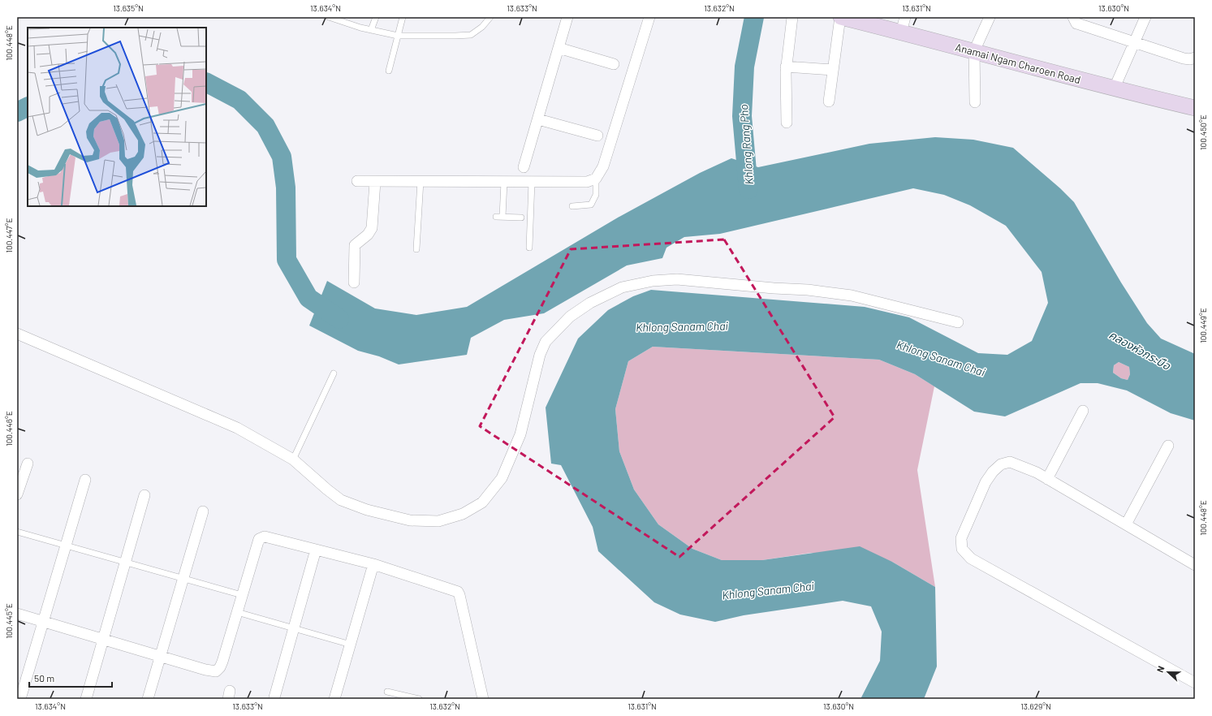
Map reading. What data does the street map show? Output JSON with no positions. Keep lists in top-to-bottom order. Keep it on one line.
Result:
{"streets":{"street":["Anamai Ngam Charoen Road"]},"water":["Khlong Rang Pho","Khlong Sanam Chai","คลองหัวกระบือ"],"scale_bar":"50 m","north":"left","coordinates":["13.635°N","13.634°N","13.633°N","13.632°N","13.631°N","13.630°N","100.448°E","100.450°E","100.447°E","100.449°E","100.446°E","100.445°E","13.629°N"]}
